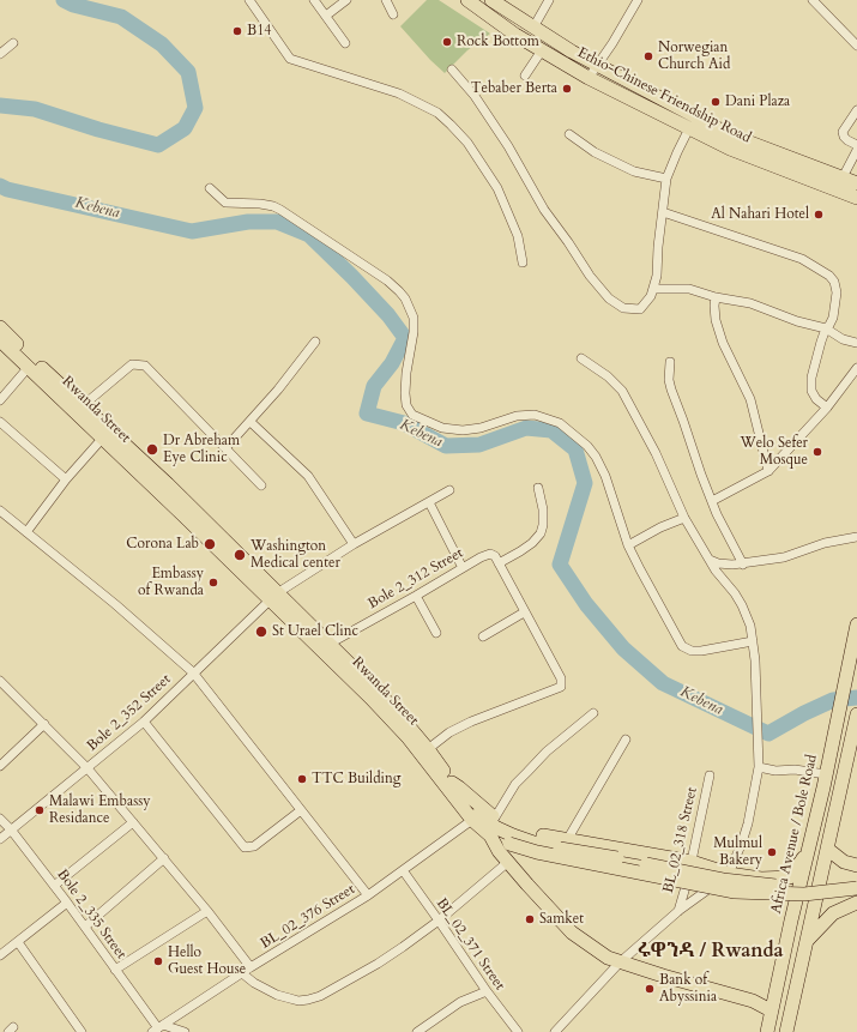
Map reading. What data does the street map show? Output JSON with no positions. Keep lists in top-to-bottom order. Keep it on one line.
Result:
{"streets":{"main road":["Ethio-Chinese Friendship Road","Rwanda Street","Africa Avenue / Bole Road"],"street":["Bole 2_312 Street","Bole 2_352 Street","BL_02_318 Street","Bole 2_335 Street","BL_02_376 Street","BL_02_371 Street"]},"crossings":[["Rwanda Street","Bole 2_312 Street"],["Rwanda Street","Bole 2_352 Street"],["Rwanda Street","Africa Avenue / Bole Road"],["Rwanda Street","BL_02_318 Street"],["Rwanda Street","BL_02_376 Street"],["Bole 2_352 Street","Bole 2_335 Street"],["Bole 2_335 Street","BL_02_376 Street"],["BL_02_376 Street","BL_02_371 Street"]],"districts":["ሩዋንዳ / Rwanda"],"water":["Kebena"],"places":["B14","Rock Bottom","Norwegian Church Aid","Tebaber Berta","Dani Plaza","Al Nahari Hotel","Dr Abreham Eye Clinic","Welo Sefer Mosque","Corona Lab","Washington Medical center","Embassy of Rwanda","St Urael Clinc","TTC Building","Malawi Embassy Residance","Mulmul Bakery","Samket","Hello Guest House","Bank of Abyssinia"]}
